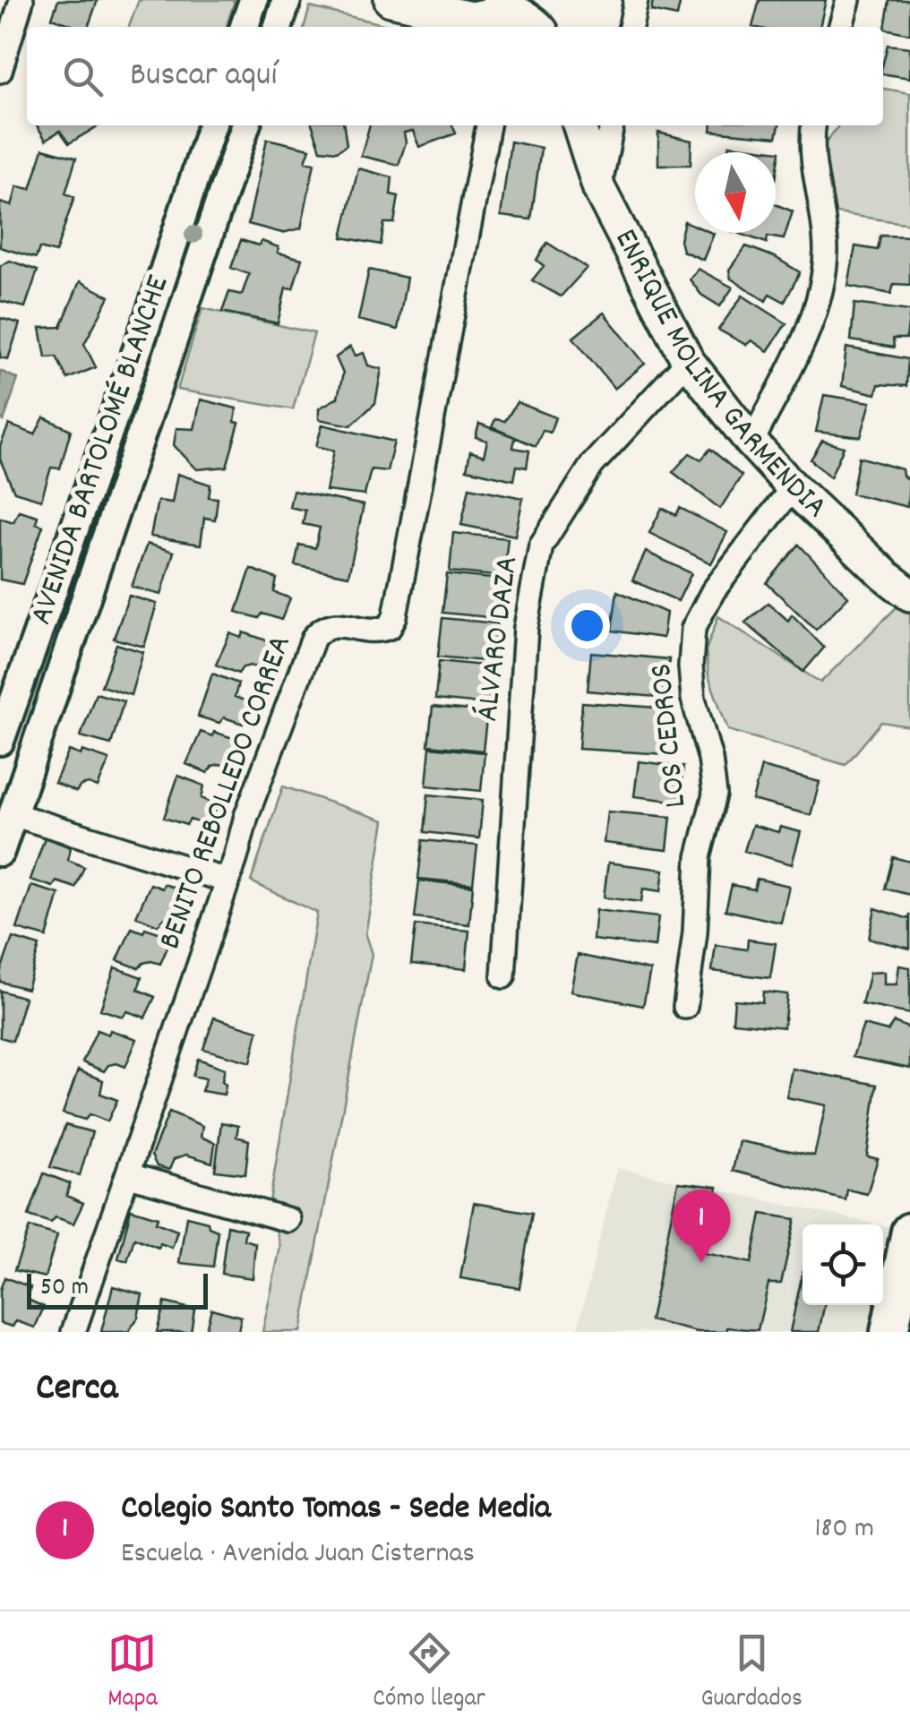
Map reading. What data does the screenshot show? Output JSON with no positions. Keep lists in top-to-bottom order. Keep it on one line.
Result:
{"streets":{"main road":["ENRIQUE MOLINA GARMENDIA"],"street":["AVENIDA BARTOLOMÉ BLANCHE","ÁLVARO DAZA","LOS CEDROS","BENITO REBOLLEDO CORREA"]},"crossings":[["ENRIQUE MOLINA GARMENDIA","ÁLVARO DAZA"],["ENRIQUE MOLINA GARMENDIA","LOS CEDROS"]],"scale_bar":"50 m","north":"bottom","page":{"search":"Buscar aquí","pins":"1","scale":"50 m","heading":"Cerca","list":[{"mark":"1","name":"Colegio Santo Tomas - Sede Media","note":"Escuela · Avenida Juan Cisternas","value":"180 m"}],"nav":["Mapa","Cómo llegar","Guardados"]}}
